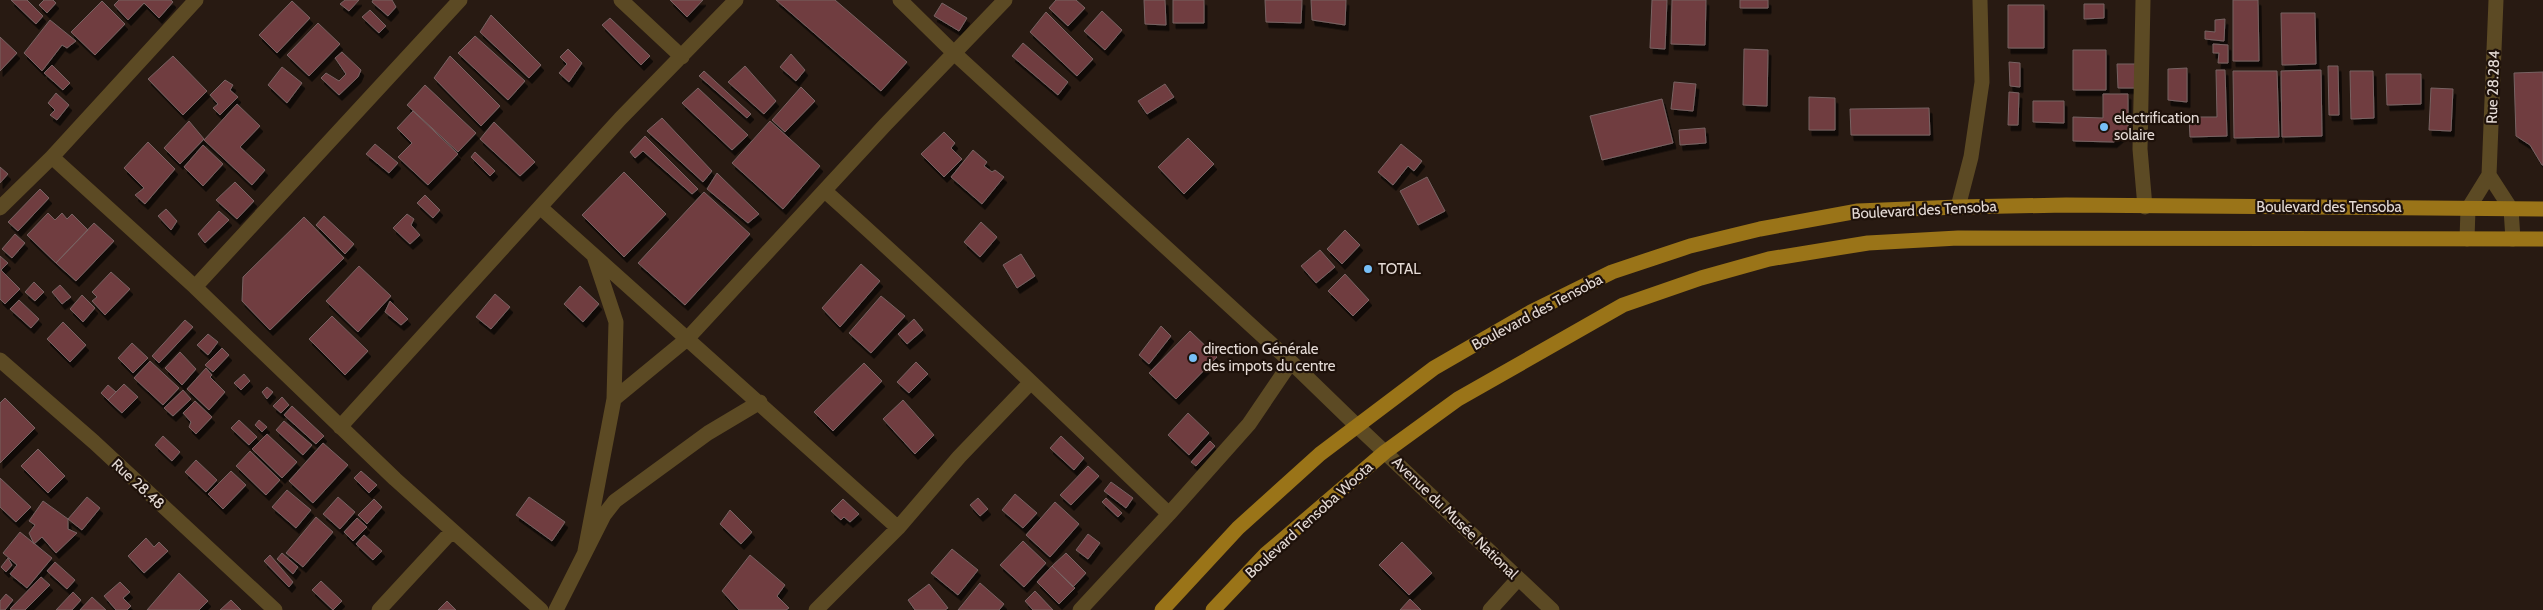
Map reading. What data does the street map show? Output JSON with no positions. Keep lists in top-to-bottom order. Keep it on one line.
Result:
{"streets":{"main road":["Boulevard des Tensoba","Boulevard Tensoba Woota"],"street":["Rue 28.284","Rue 28.48","Avenue du Musée National"]},"crossings":[["Boulevard des Tensoba","Avenue du Musée National"],["Boulevard des Tensoba","Boulevard Tensoba Woota"],["Avenue du Musée National","Boulevard Tensoba Woota"]],"places":["electrification solaire","TOTAL","direction Générale des impots du centre"]}
